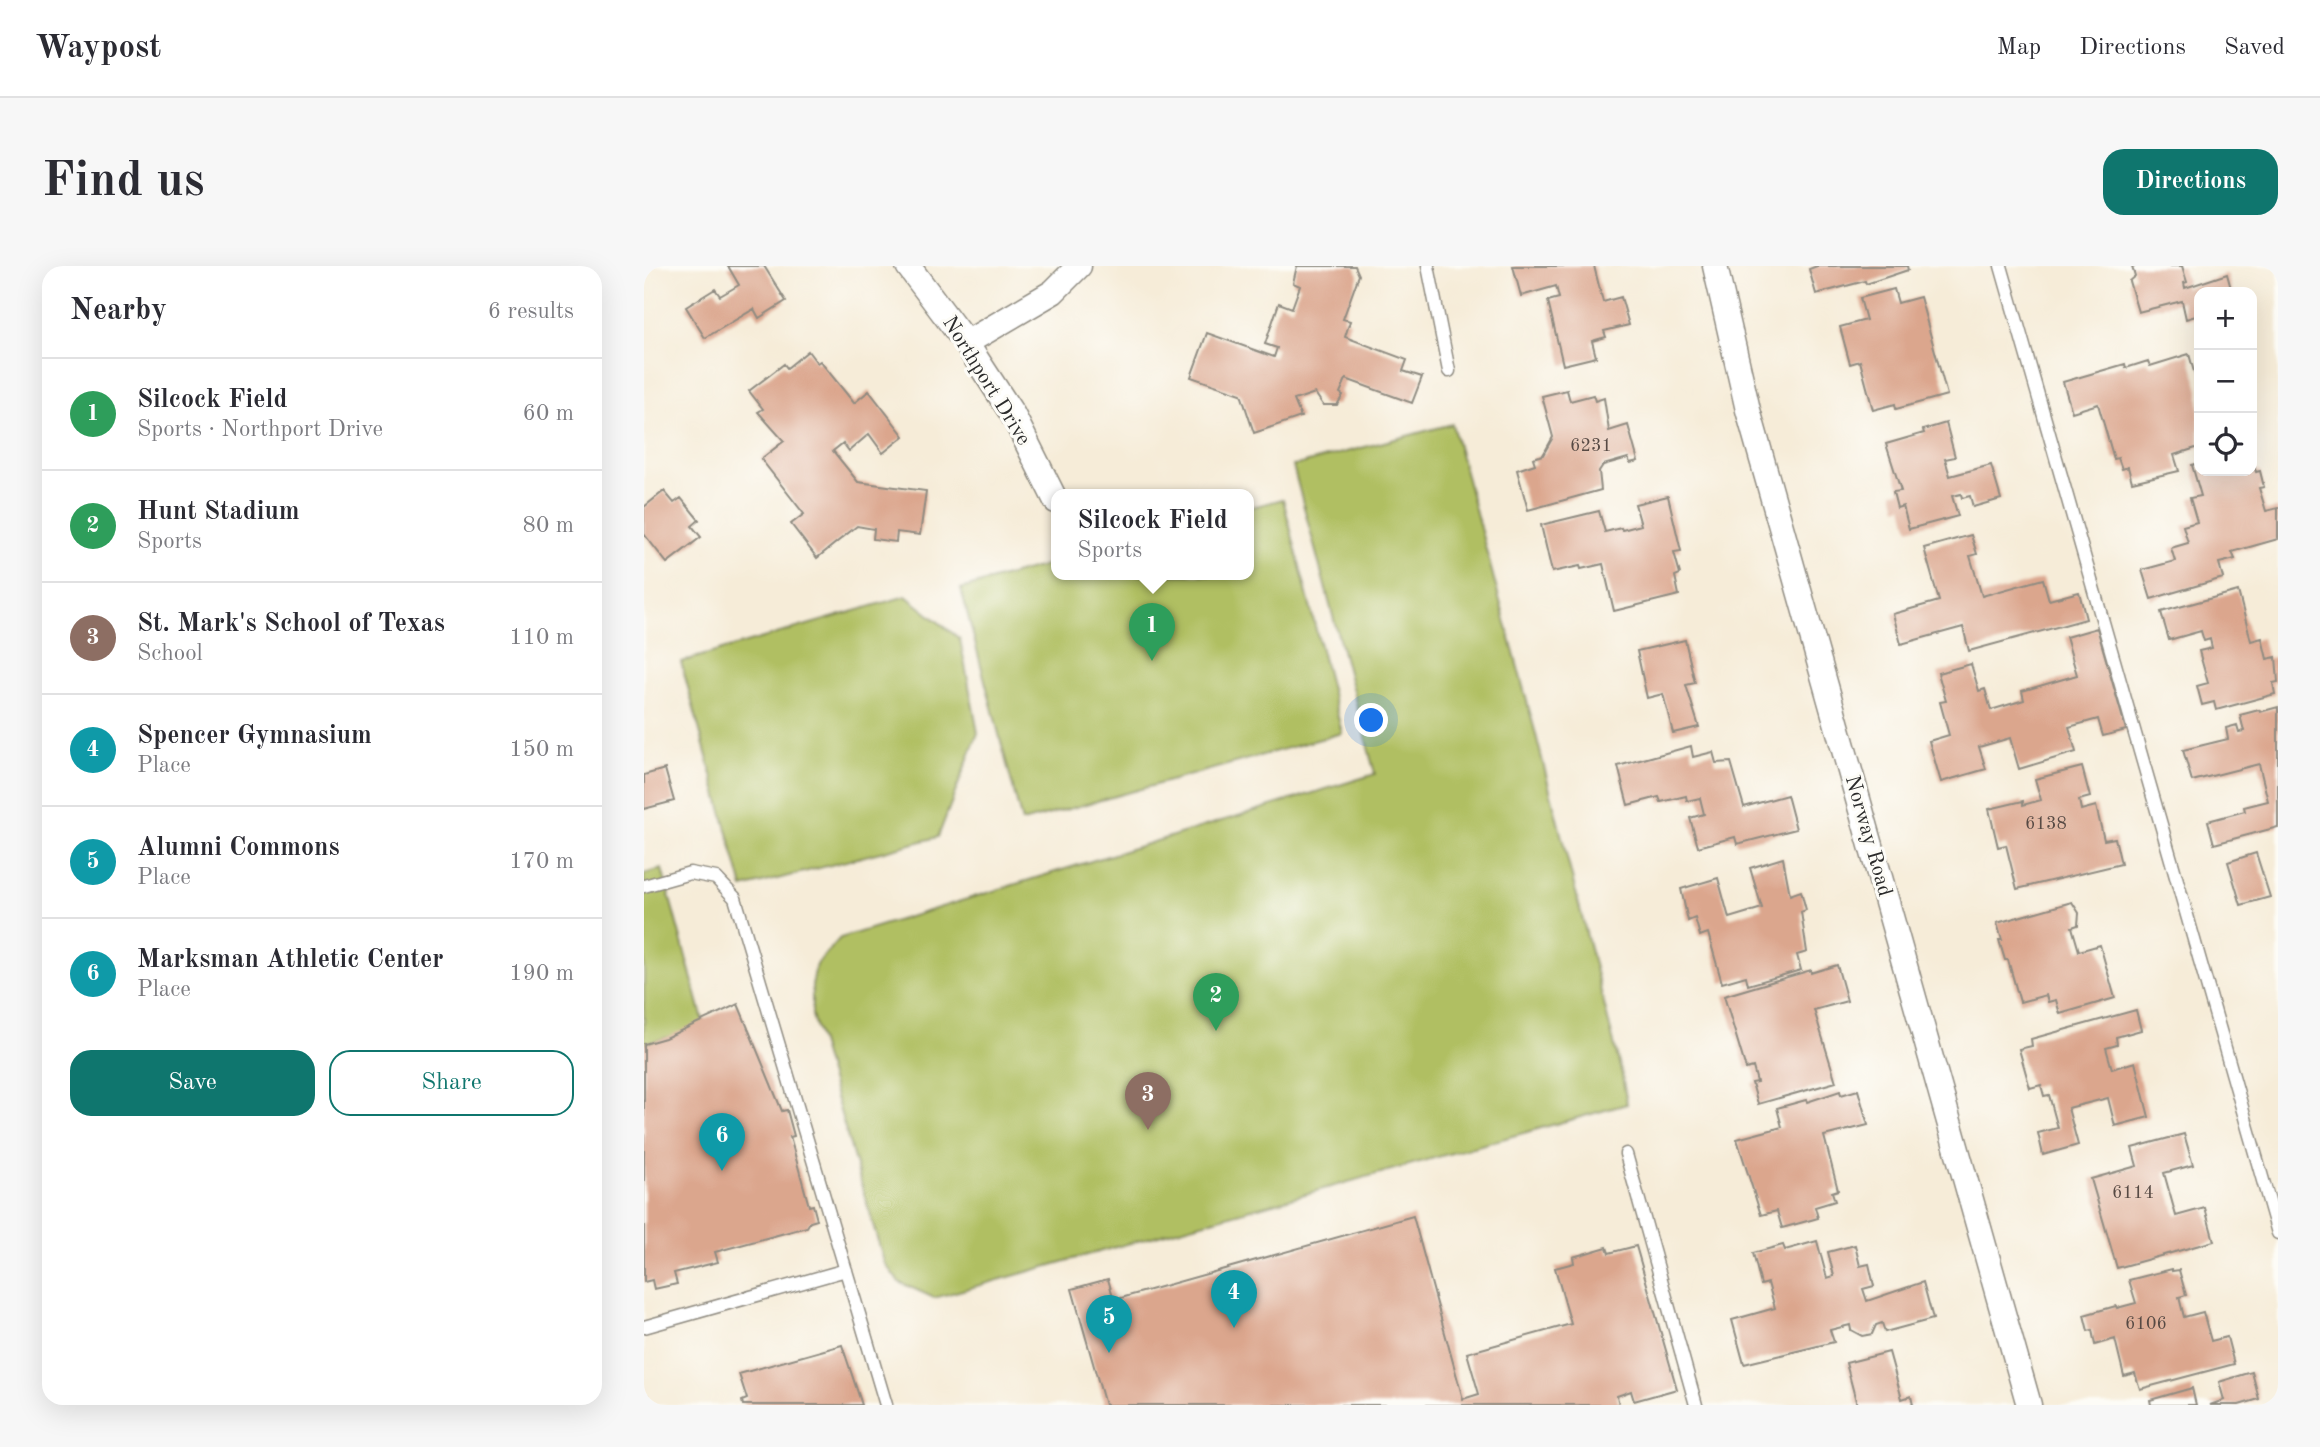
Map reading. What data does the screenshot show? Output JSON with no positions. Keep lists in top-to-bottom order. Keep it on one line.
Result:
{"streets":{"street":["Northport Drive","Norway Road"]},"house_numbers":["6231","6138","6114","6106"],"page":{"header":"Waypost","nav":["Map","Directions","Saved"],"buttons":["Directions",["Save","Share"]],"title":"Find us","heading":["Nearby","6 results"],"map_buttons":["+","−"],"list":[{"mark":"1","name":"Silcock Field","note":"Sports · Northport Drive","value":"60 m"},{"mark":"2","name":"Hunt Stadium","note":"Sports","value":"80 m"},{"mark":"3","name":"St. Mark's School of Texas","note":"School","value":"110 m"},{"mark":"4","name":"Spencer Gymnasium","note":"Place","value":"150 m"},{"mark":"5","name":"Alumni Commons","note":"Place","value":"170 m"},{"mark":"6","name":"Marksman Athletic Center","note":"Place","value":"190 m"}],"popup":["Silcock Field","Sports"],"pins":["1","2","3","6","4","5"]}}
